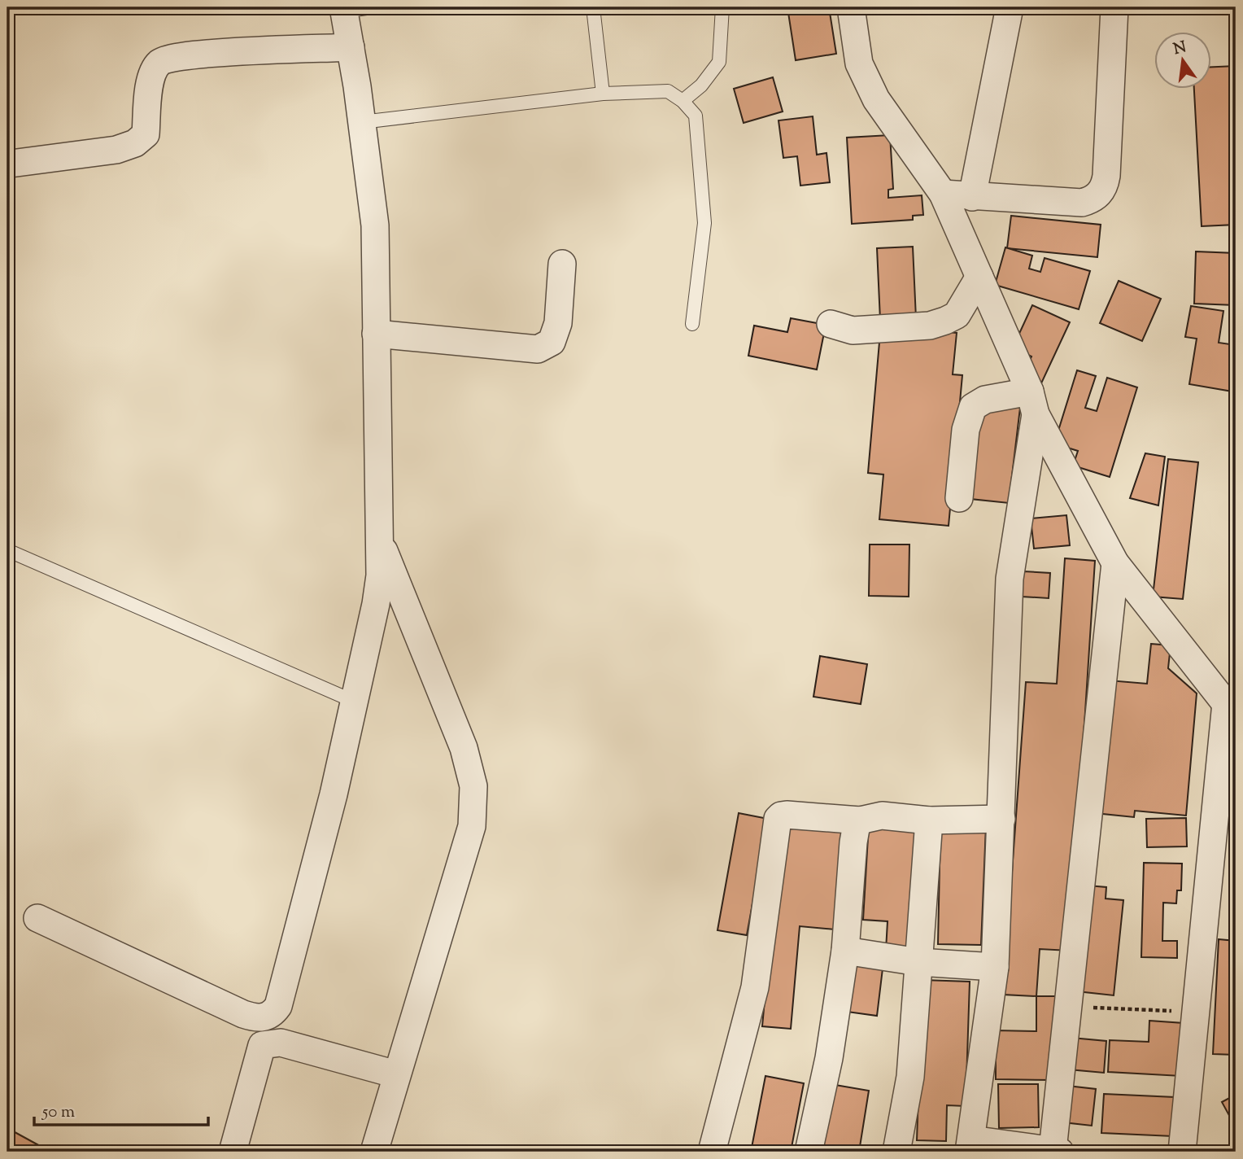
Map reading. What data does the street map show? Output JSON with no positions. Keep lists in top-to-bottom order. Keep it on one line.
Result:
{"scale_bar":"50 m","north":"top"}
